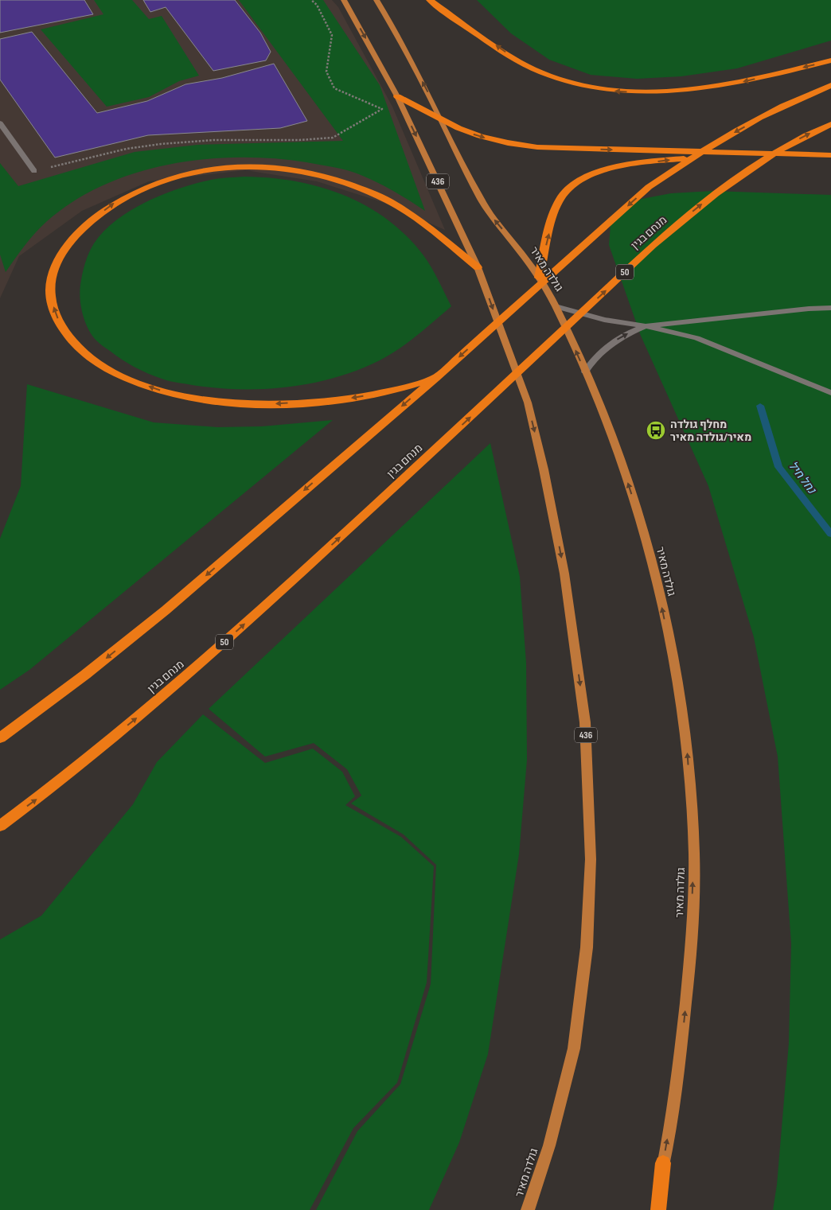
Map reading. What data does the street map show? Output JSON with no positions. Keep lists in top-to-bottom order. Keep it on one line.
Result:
{"streets":{"highway":["מנחם בגין","50"],"main road":["436","גולדה מאיר"]},"water":["נחל חיל"],"places":{"bus stop":["מחלף גולדה מאיר/גולדה מאיר"]}}
